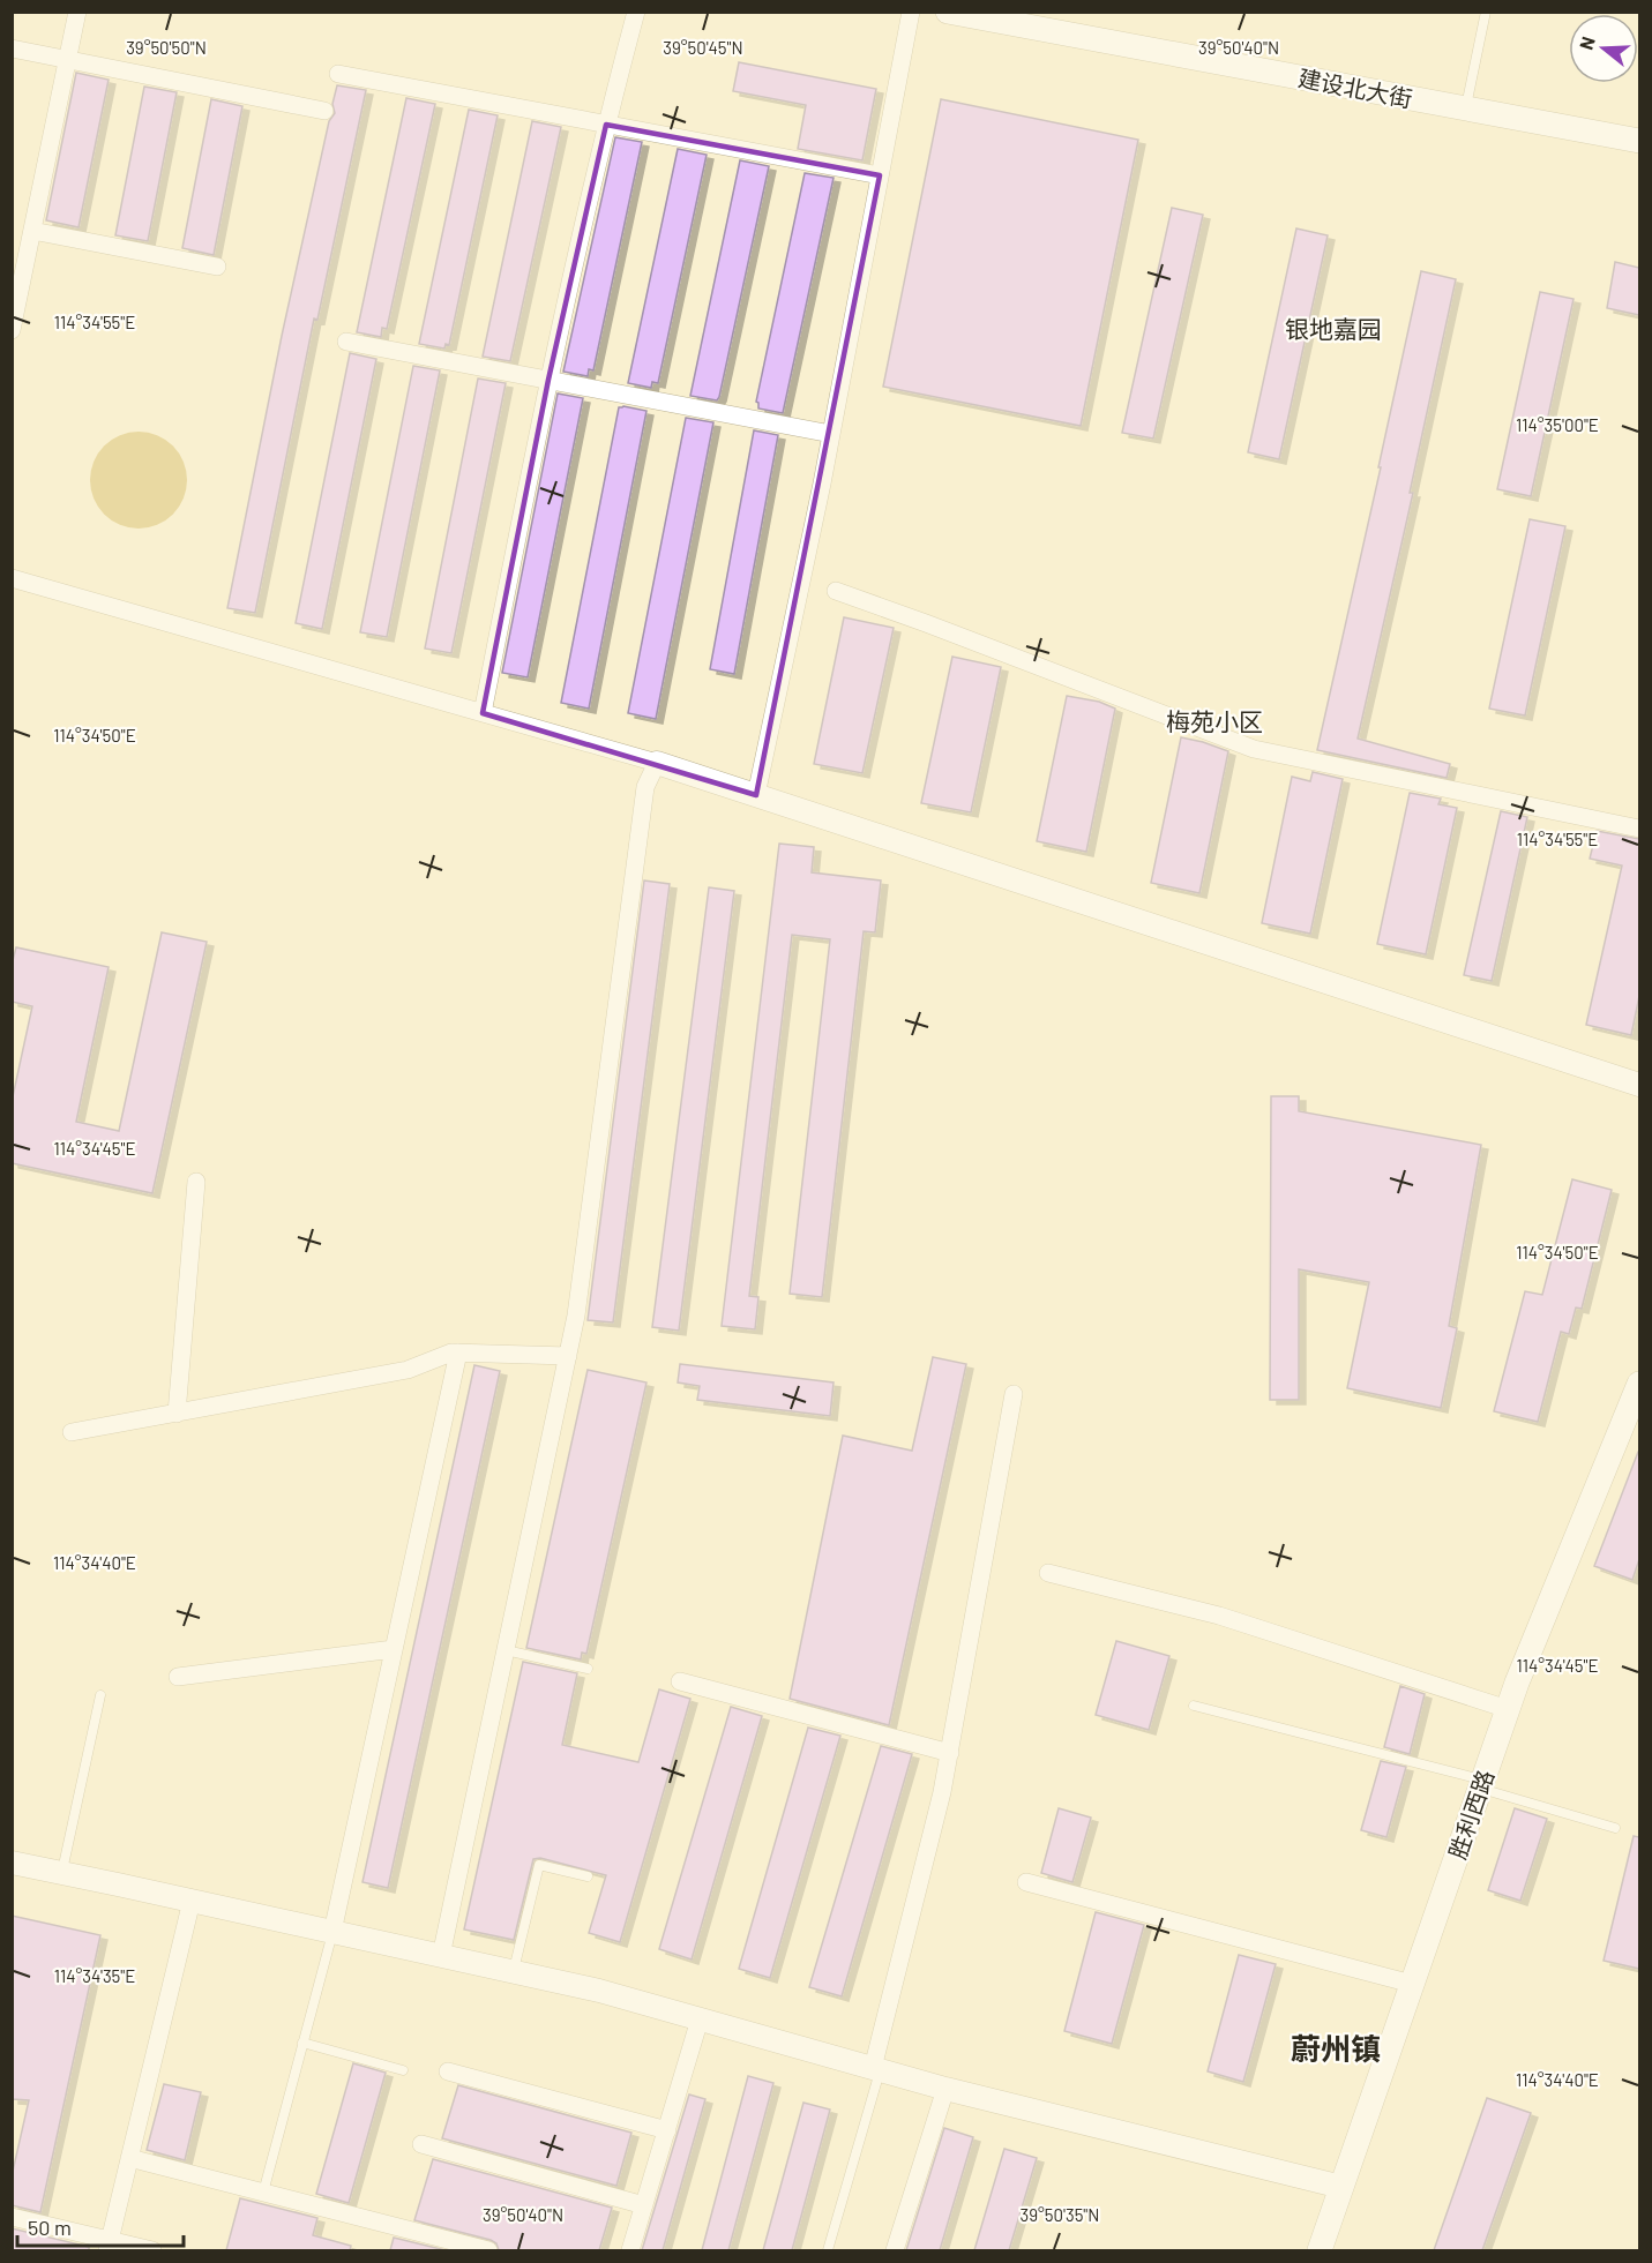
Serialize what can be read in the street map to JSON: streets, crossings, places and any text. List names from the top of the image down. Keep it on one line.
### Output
{"streets":{"main road":["建设北大街","胜利西路"]},"districts":["银地嘉园","梅苑小区","蔚州镇"],"scale_bar":"50 m","north":"left","coordinates":["39°50'50\"N","39°50'45\"N","39°50'40\"N","114°34'55\"E","114°35'00\"E","114°34'50\"E","114°34'45\"E","114°34'40\"E","114°34'35\"E","39°50'35\"N"]}
